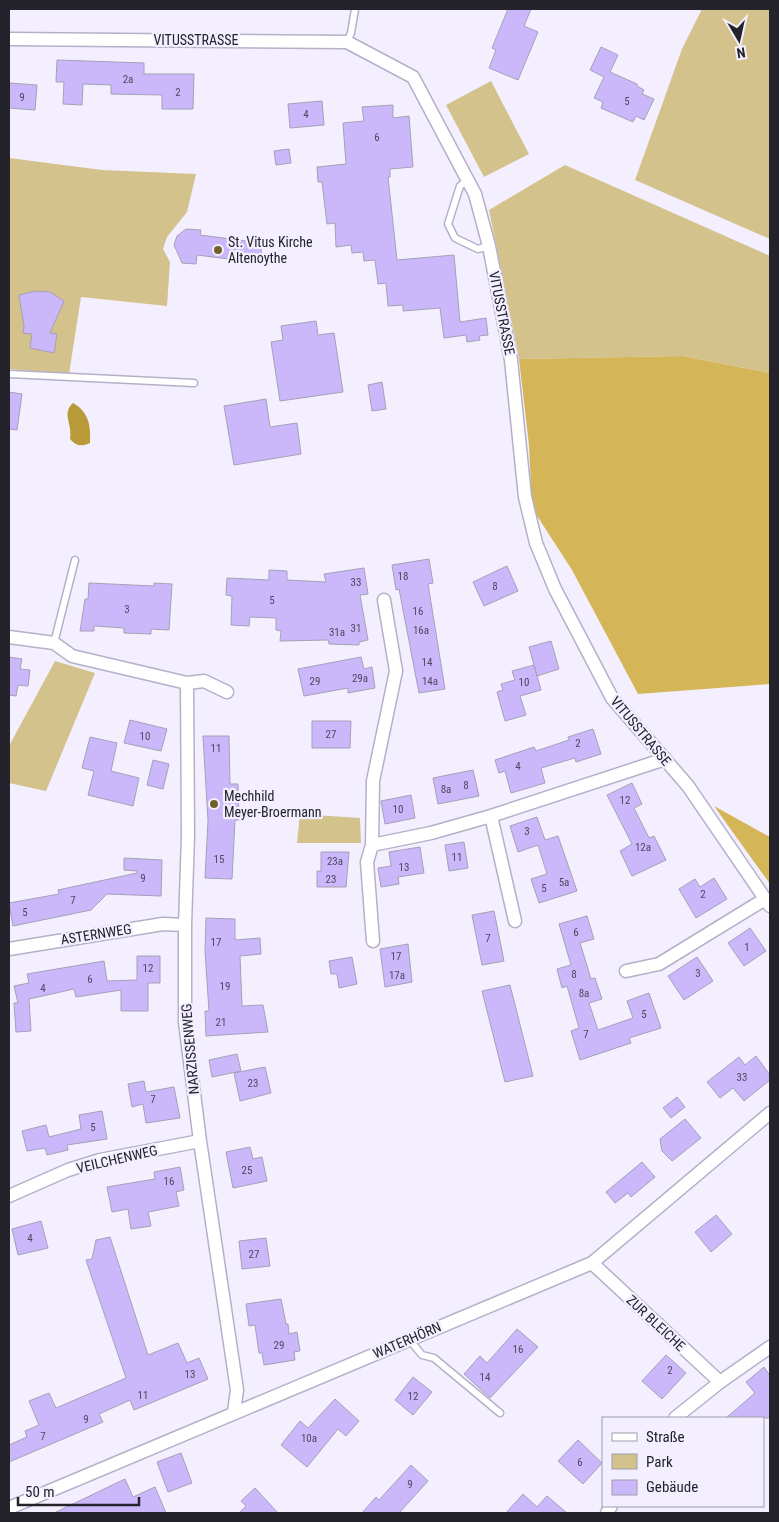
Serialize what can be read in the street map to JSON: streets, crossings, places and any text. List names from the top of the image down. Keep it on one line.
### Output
{"streets":{"street":["VITUSSTRASSE","ASTERNWEG","NARZISSENWEG","VEILCHENWEG","ZUR BLEICHE","WATERHÖRN"]},"crossings":[["ASTERNWEG","NARZISSENWEG"],["NARZISSENWEG","VEILCHENWEG"],["NARZISSENWEG","WATERHÖRN"],["ZUR BLEICHE","WATERHÖRN"]],"places":["St. Vitus Kirche Altenoythe","Mechhild Meyer-Broermann"],"house_numbers":["2a","2","9","5","4","6","18","33","8","5","3","16","31","16a","31a","14","29a","29","14a","10","27","10","2","11","4","8","8a","12","10","3","12a","11","15","23a","13","9","23","5a","5","2","7","5","6","7","17","1","17","12","3","8","17a","6","19","4","8a","5","21","7","33","23","7","5","25","16","4","27","29","16","2","13","14","11","12","9","7","10a","6","9"],"legend":["Straße","Park","Gebäude"],"scale_bar":"50 m","north":"bottom"}
